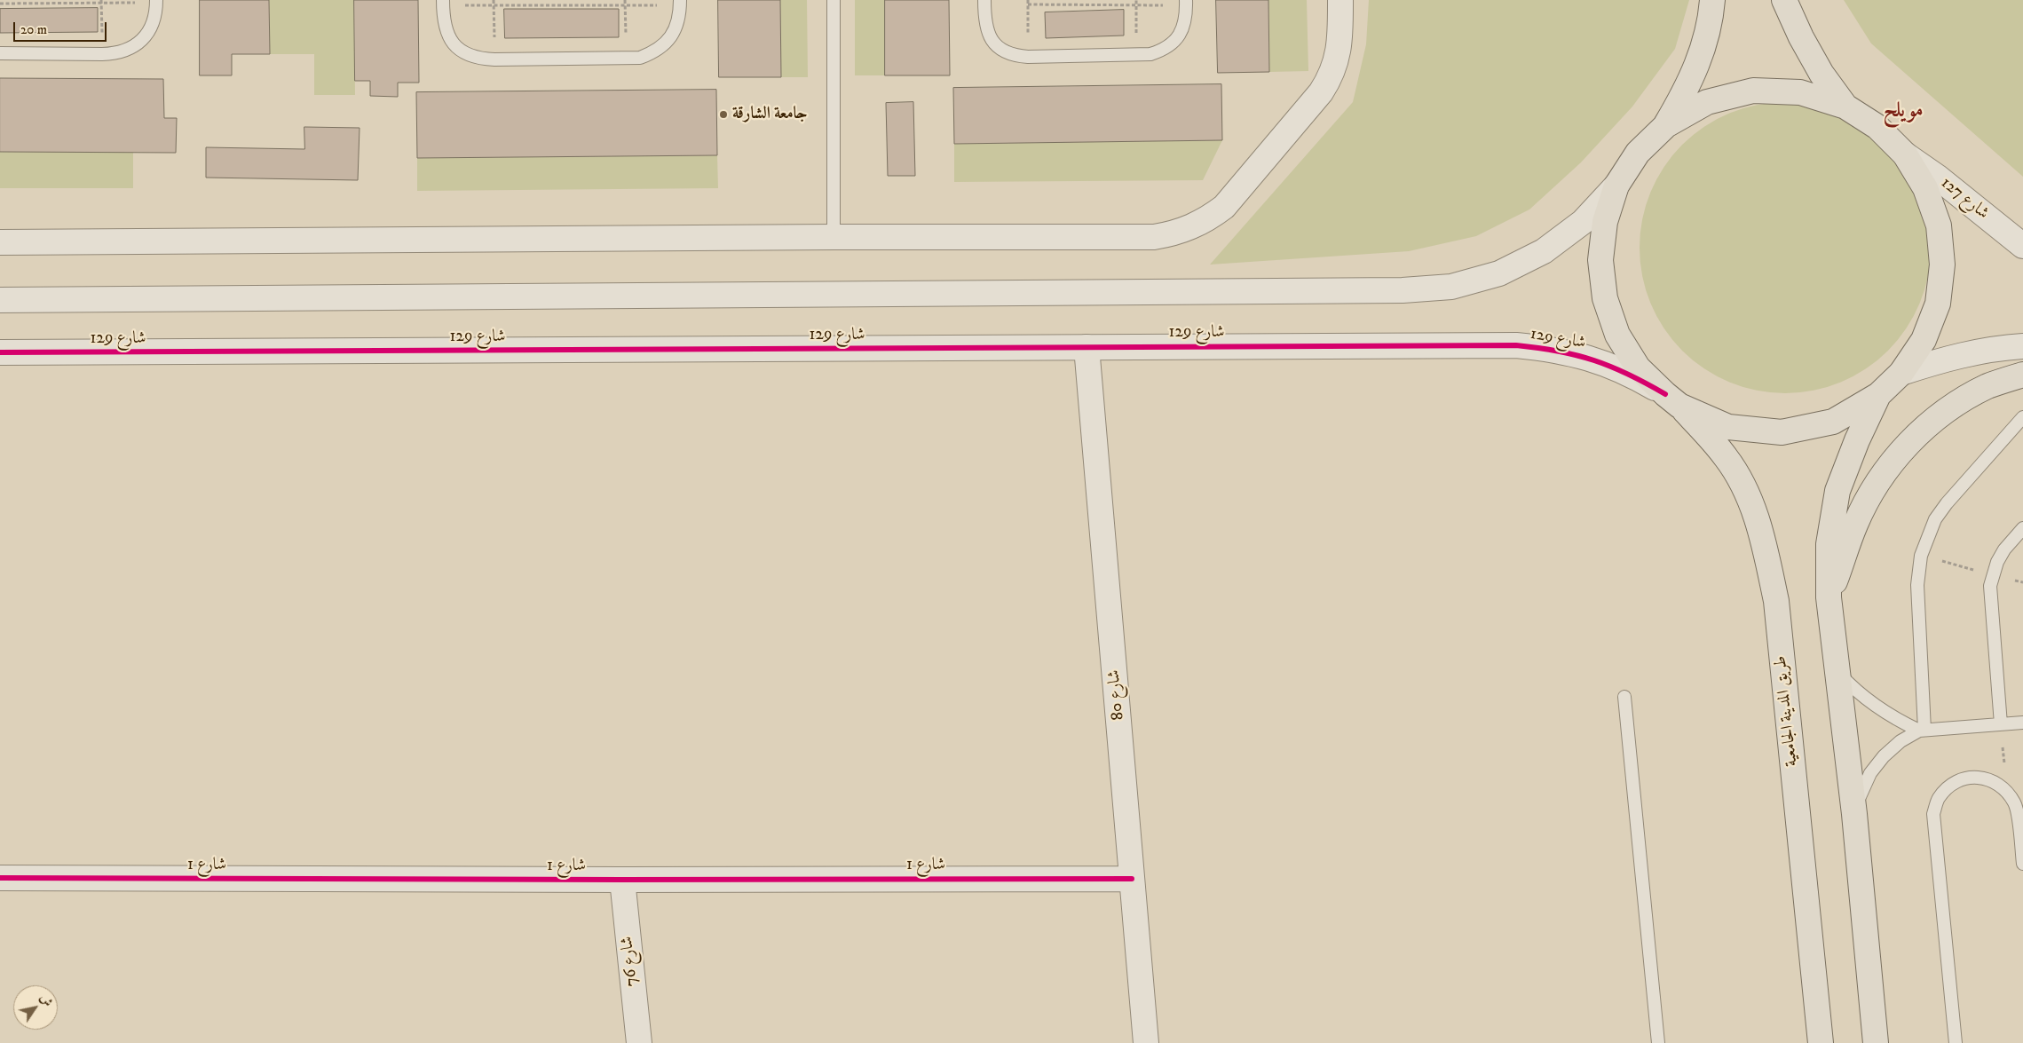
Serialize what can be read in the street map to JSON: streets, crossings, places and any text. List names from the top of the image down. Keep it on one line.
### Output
{"streets":{"main road":["طريق المدينة الجامعية"],"street":["شارع 127","شارع 129","شارع 80","شارع 1","شارع 76"]},"crossings":[["شارع 129","شارع 80"],["شارع 129","طريق المدينة الجامعية"],["شارع 80","شارع 1"],["شارع 1","شارع 76"]],"districts":["مويلح"],"places":["جامعة الشارقة"],"scale_bar":"20 m","north":"top right"}
